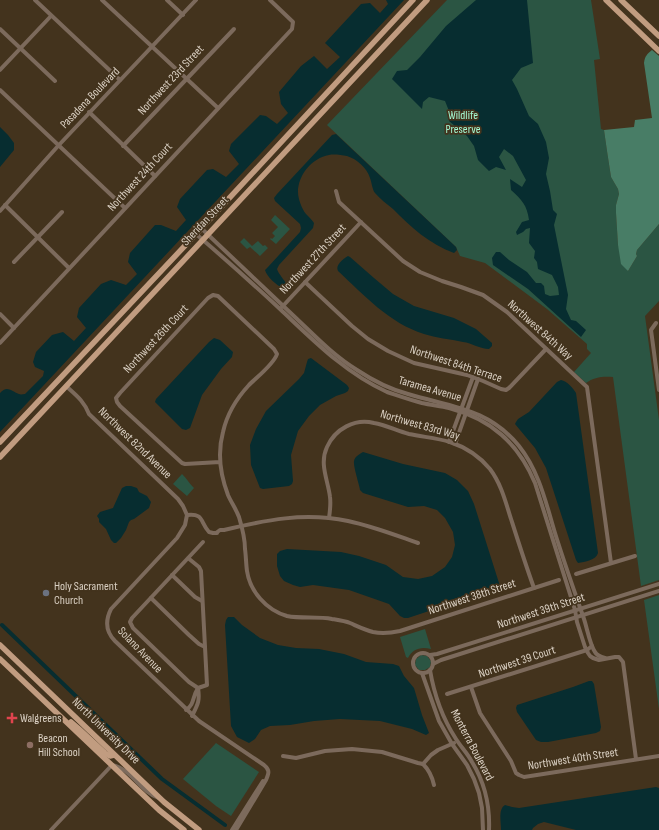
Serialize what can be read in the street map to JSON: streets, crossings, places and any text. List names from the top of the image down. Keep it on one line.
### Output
{"streets":{"main road":["Sheridan Street","North University Drive"],"street":["Northwest 23rd Street","Pasadena Boulevard","Northwest 24th Court","Northwest 27th Street","Northwest 84th Way","Northwest 26th Court","Northwest 84th Terrace","Taramea Avenue","Northwest 83rd Way","Northwest 82nd Avenue","Northwest 38th Street","Northwest 39th Street","Solano Avenue","Northwest 39 Court","Monterra Boulevard","Northwest 40th Street"]},"crossings":[["Sheridan Street","Taramea Avenue"],["Sheridan Street","Northwest 82nd Avenue"],["Northwest 27th Street","Northwest 84th Way"],["Northwest 27th Street","Northwest 84th Terrace"],["Northwest 27th Street","Taramea Avenue"],["Northwest 84th Way","Northwest 84th Terrace"],["Taramea Avenue","Northwest 39th Street"],["Taramea Avenue","Northwest 39 Court"],["Northwest 83rd Way","Northwest 38th Street"],["Northwest 82nd Avenue","Solano Avenue"],["Northwest 39th Street","Monterra Boulevard"],["Northwest 39 Court","Northwest 40th Street"]],"parks":["Wildlife Preserve"],"places":{"other":["Holy Sacrament Church","Beacon Hill School"],"health":["Walgreens"]}}
